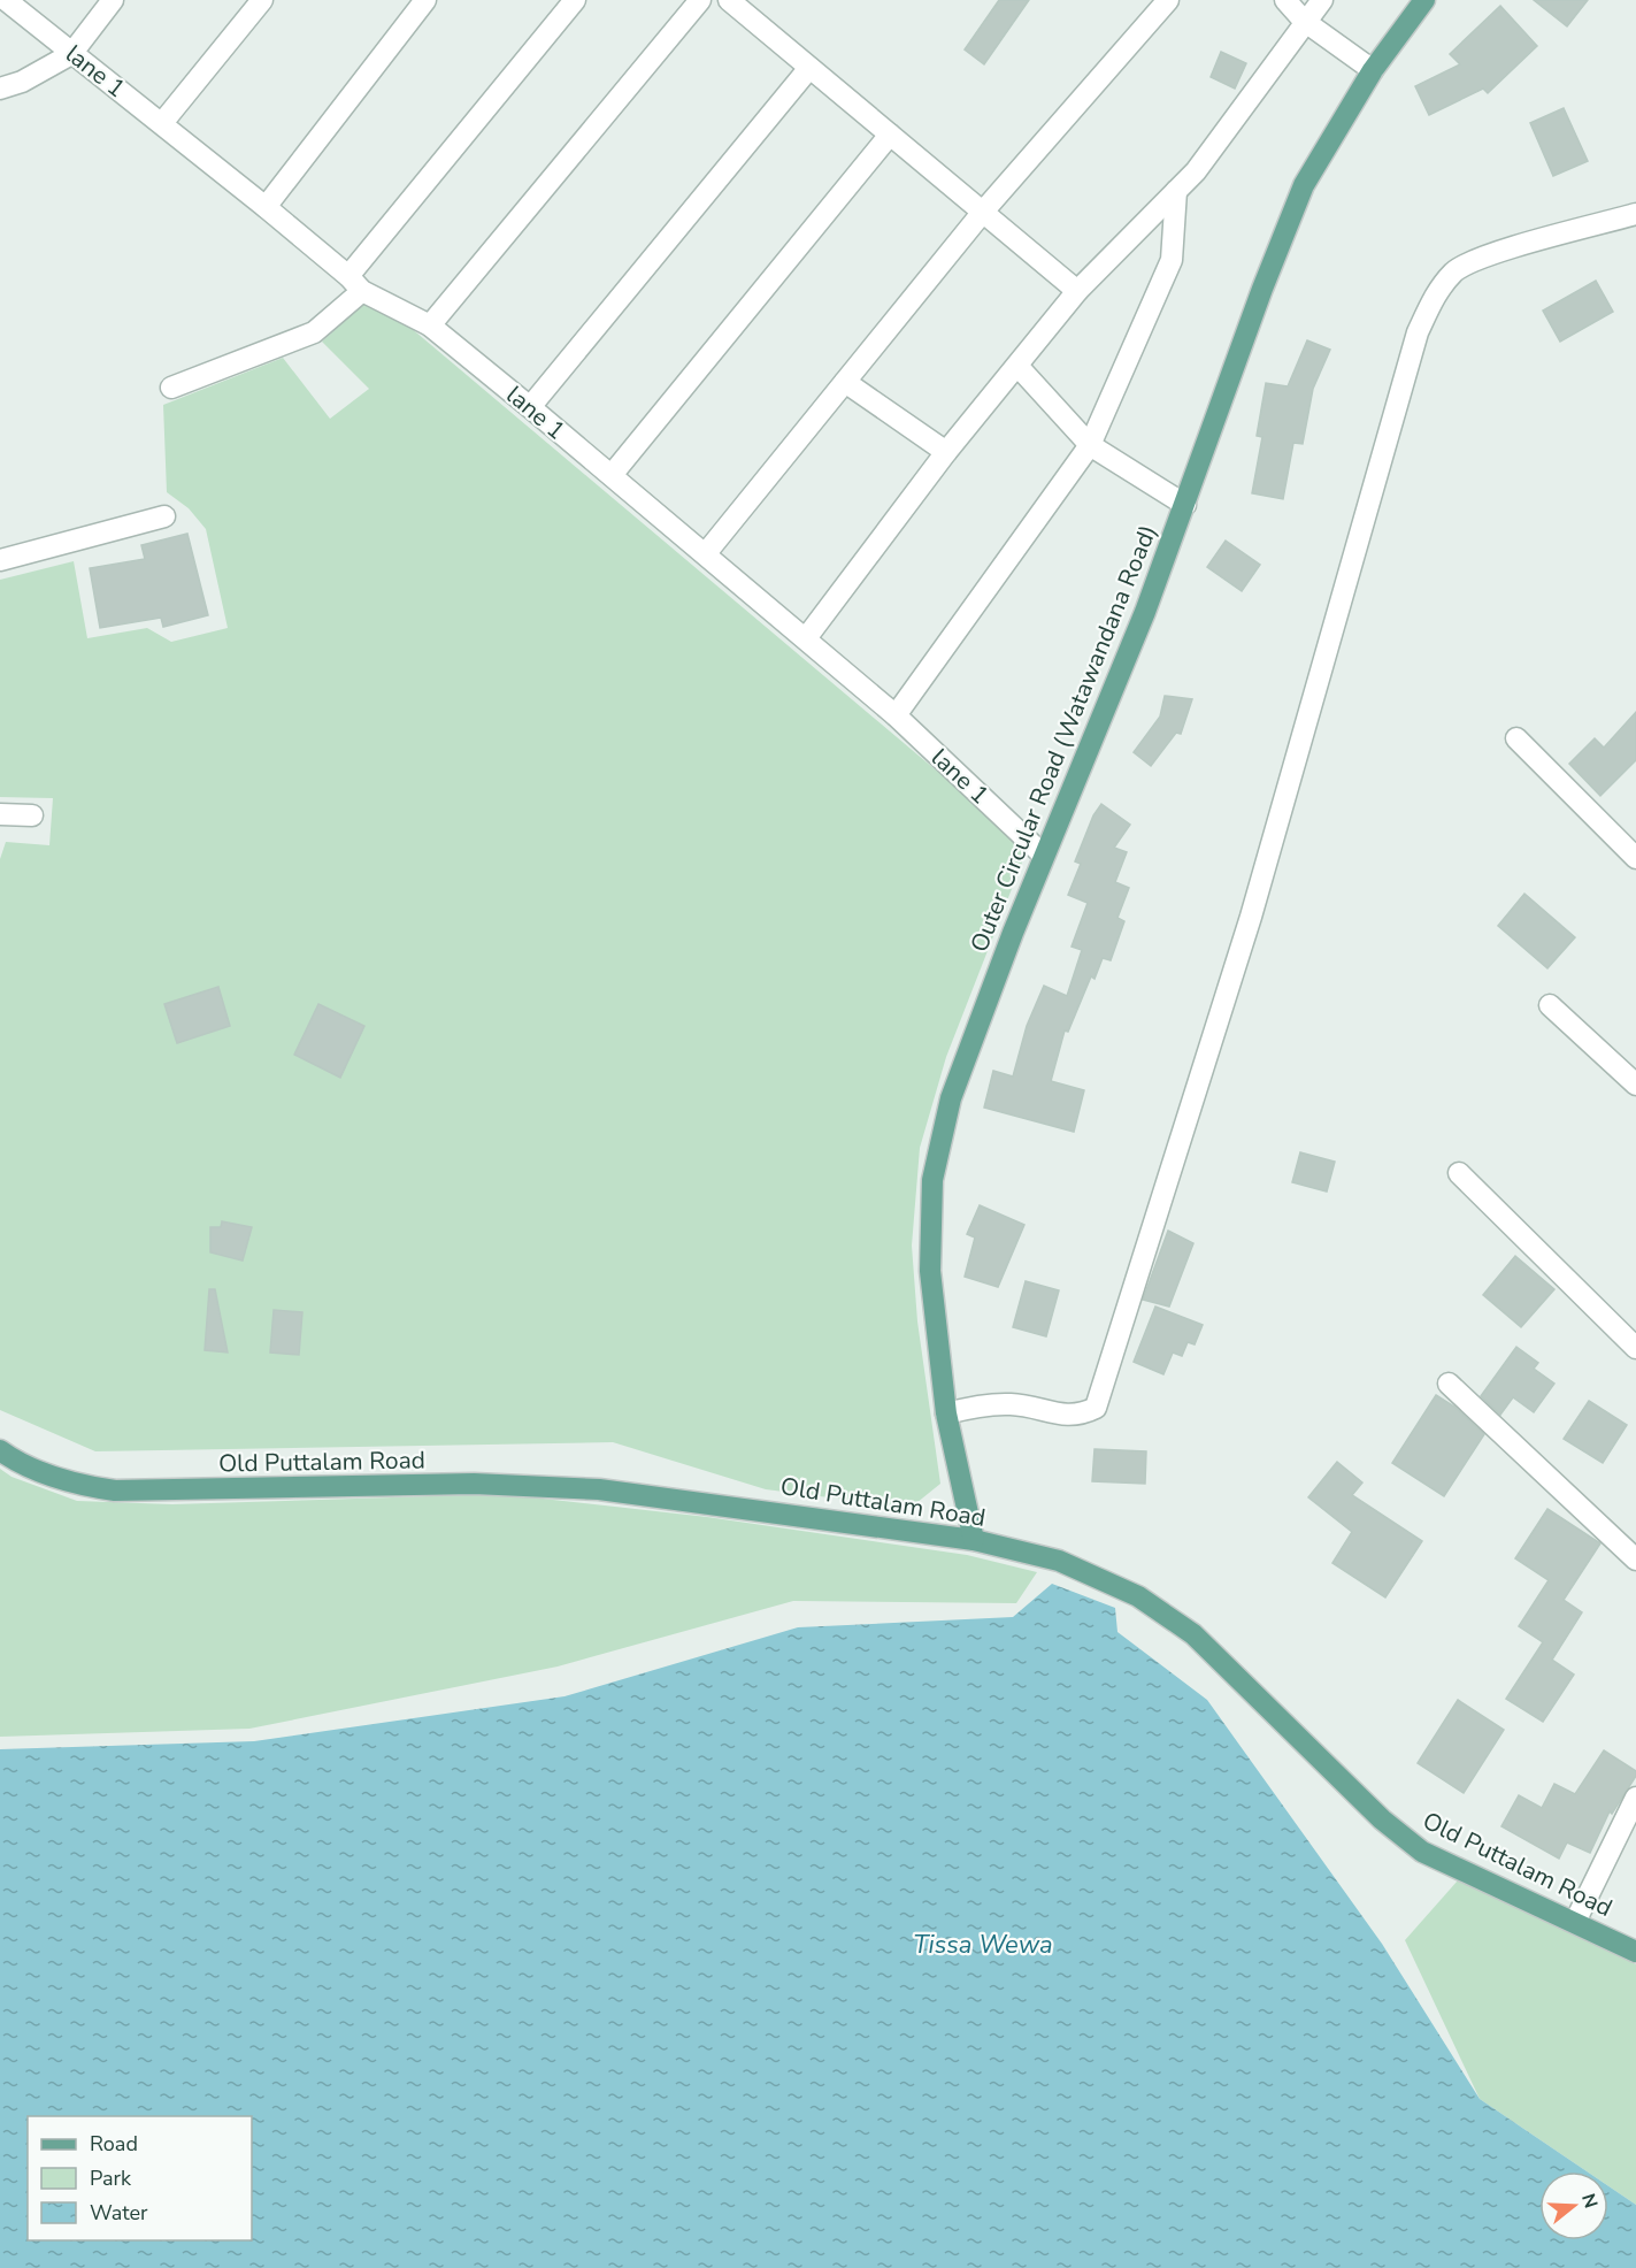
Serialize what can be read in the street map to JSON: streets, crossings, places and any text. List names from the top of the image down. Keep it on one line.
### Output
{"streets":{"main road":["Outer Circular Road (Watawandana Road)","Old Puttalam Road"],"street":["lane 1"]},"crossings":[["lane 1","Outer Circular Road (Watawandana Road)"],["Outer Circular Road (Watawandana Road)","Old Puttalam Road"]],"water":["Tissa Wewa"],"legend":["Road","Park","Water"],"north":"right"}
